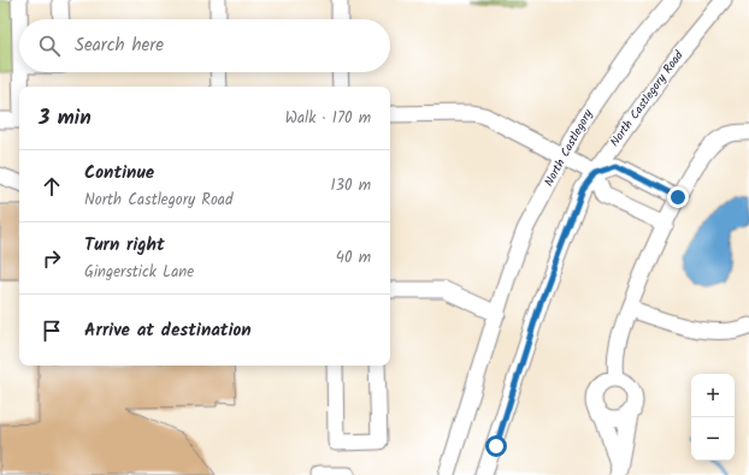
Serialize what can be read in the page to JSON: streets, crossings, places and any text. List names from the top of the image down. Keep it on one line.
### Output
{"streets":{"street":["North Castlegory Road","North Castlegory"]},"page":{"search":"Search here","heading":["3 min","Walk · 170 m"],"list":[["Continue","North Castlegory Road","130 m"],["Turn right","Gingerstick Lane","40 m"],"Arrive at destination"],"map_buttons":["+","−"]}}
